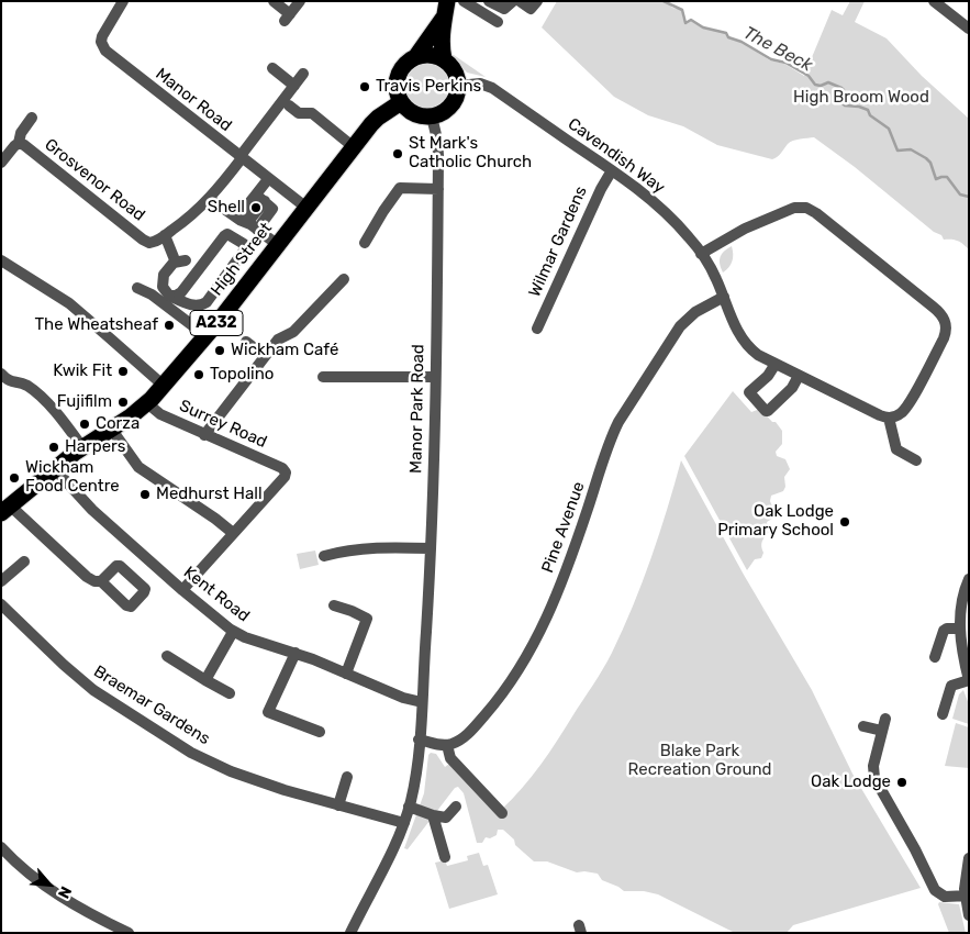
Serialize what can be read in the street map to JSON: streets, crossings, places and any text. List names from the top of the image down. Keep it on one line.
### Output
{"streets":{"highway":["High Street","A232"],"street":["Manor Road","Cavendish Way","Grosvenor Road","Wilmar Gardens","Manor Park Road","Surrey Road","Pine Avenue","Kent Road","Braemar Gardens"]},"crossings":[["Manor Road","High Street"],["Cavendish Way","Wilmar Gardens"],["Cavendish Way","High Street"],["Cavendish Way","Manor Park Road"],["Cavendish Way","Pine Avenue"],["High Street","Manor Park Road"],["High Street","Surrey Road"],["High Street","Kent Road"],["Manor Park Road","Kent Road"],["Manor Park Road","Braemar Gardens"]],"water":["The Beck"],"parks":["High Broom Wood","Blake Park Recreation Ground"],"places":["Travis Perkins","St Mark's Catholic Church","Shell","The Wheatsheaf","Wickham Café","Kwik Fit","Topolino","Fujifilm","Corza","Harpers","Wickham Food Centre","Medhurst Hall","Oak Lodge Primary School","Oak Lodge"],"north":"bottom right"}
